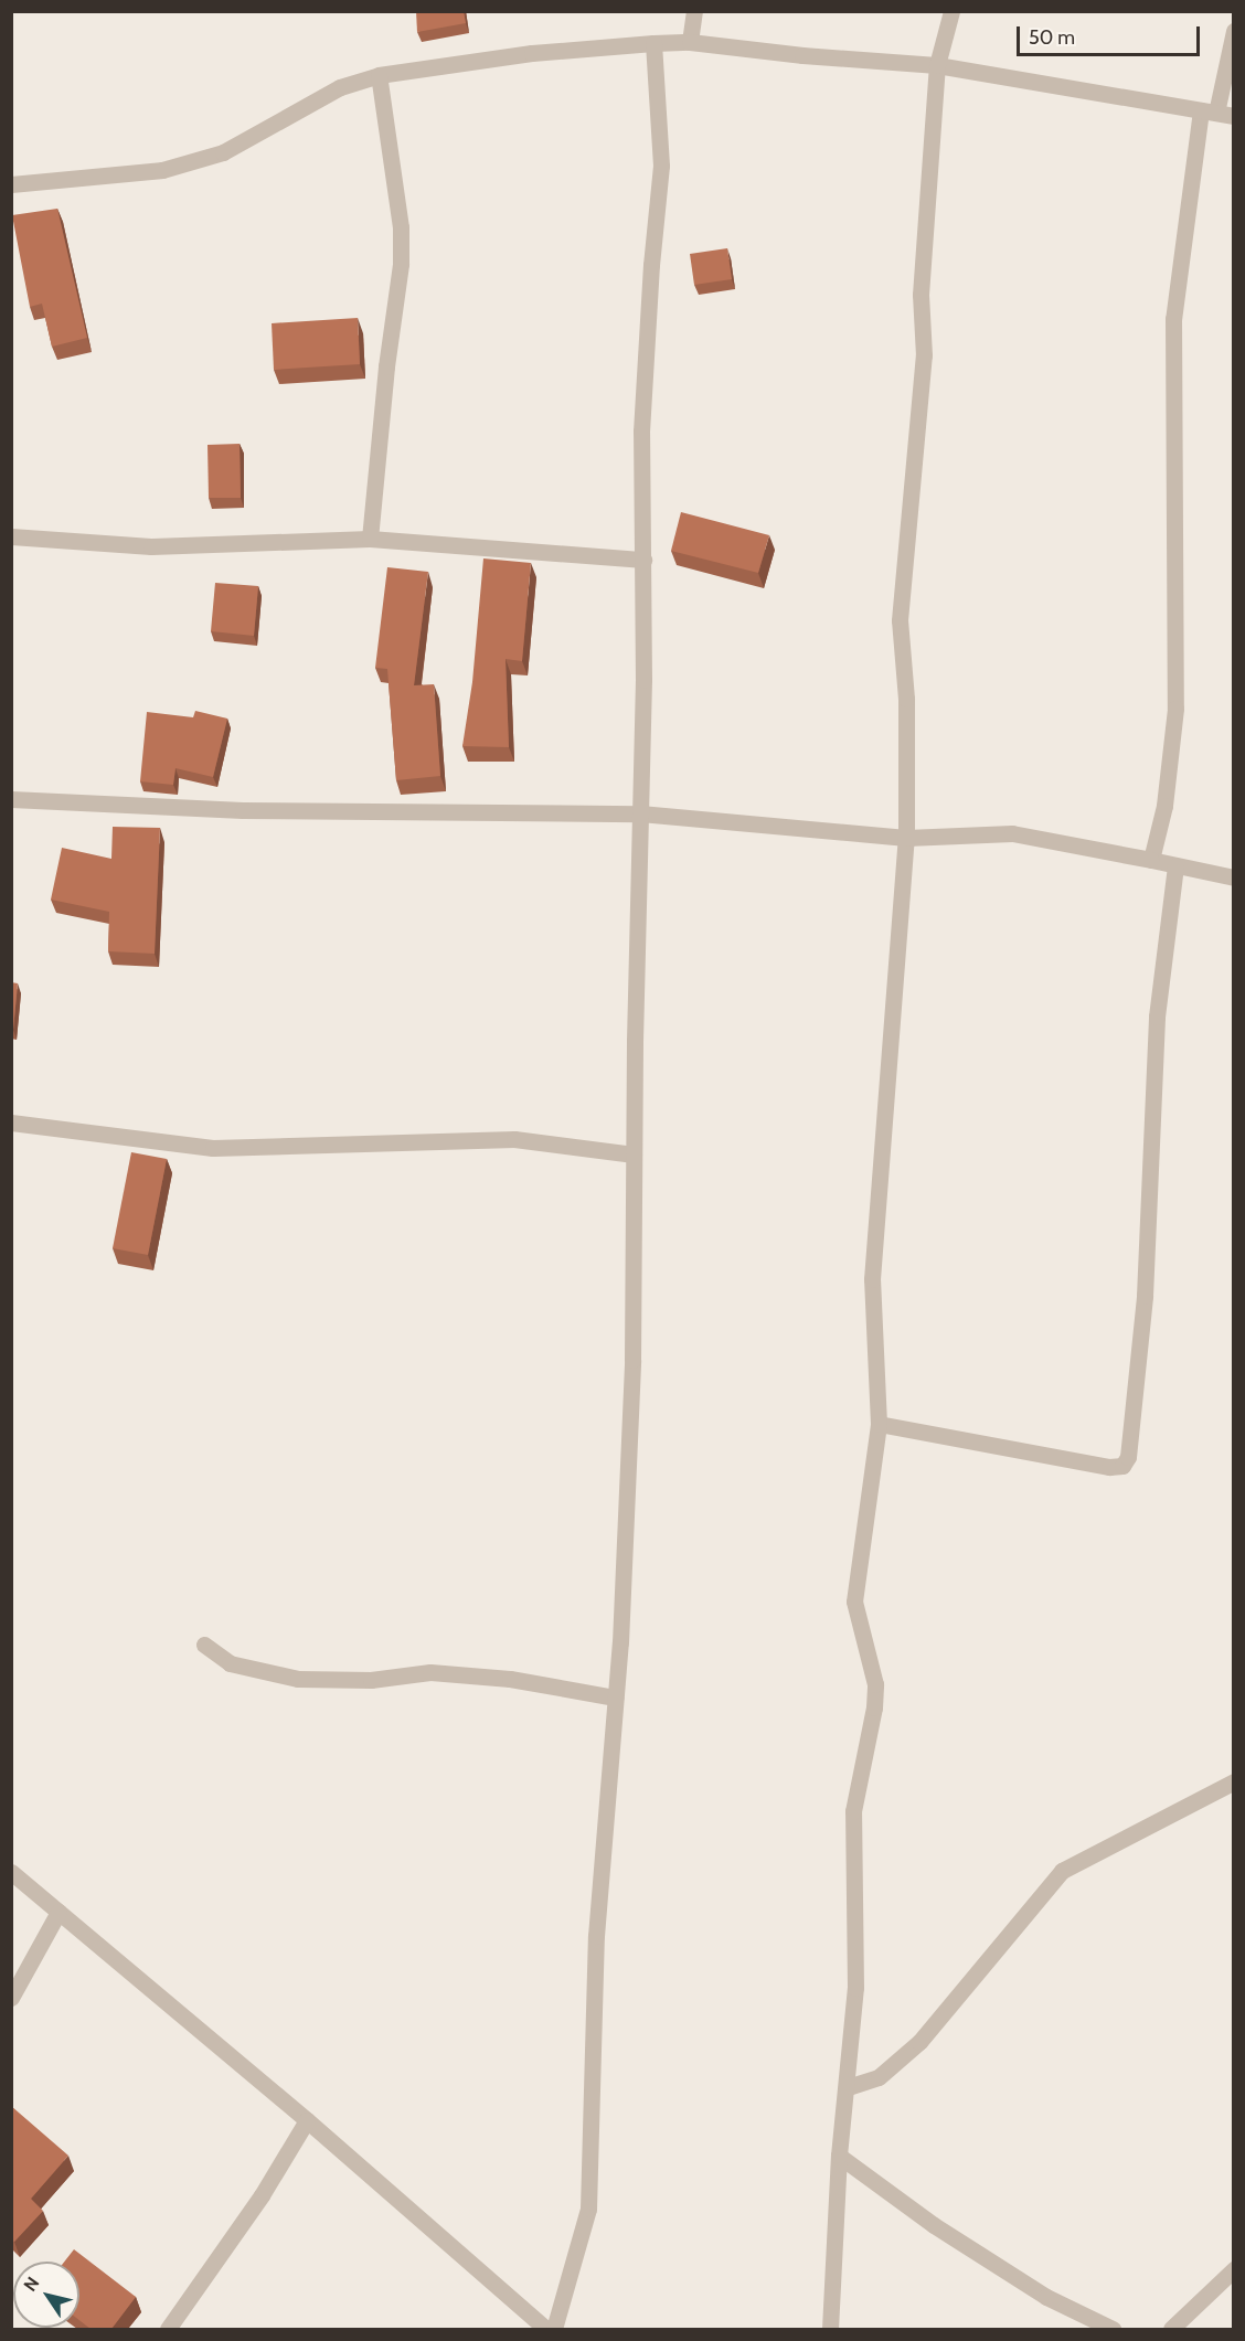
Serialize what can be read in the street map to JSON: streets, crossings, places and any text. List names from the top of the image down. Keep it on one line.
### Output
{"scale_bar":"50 m","north":"top left"}
